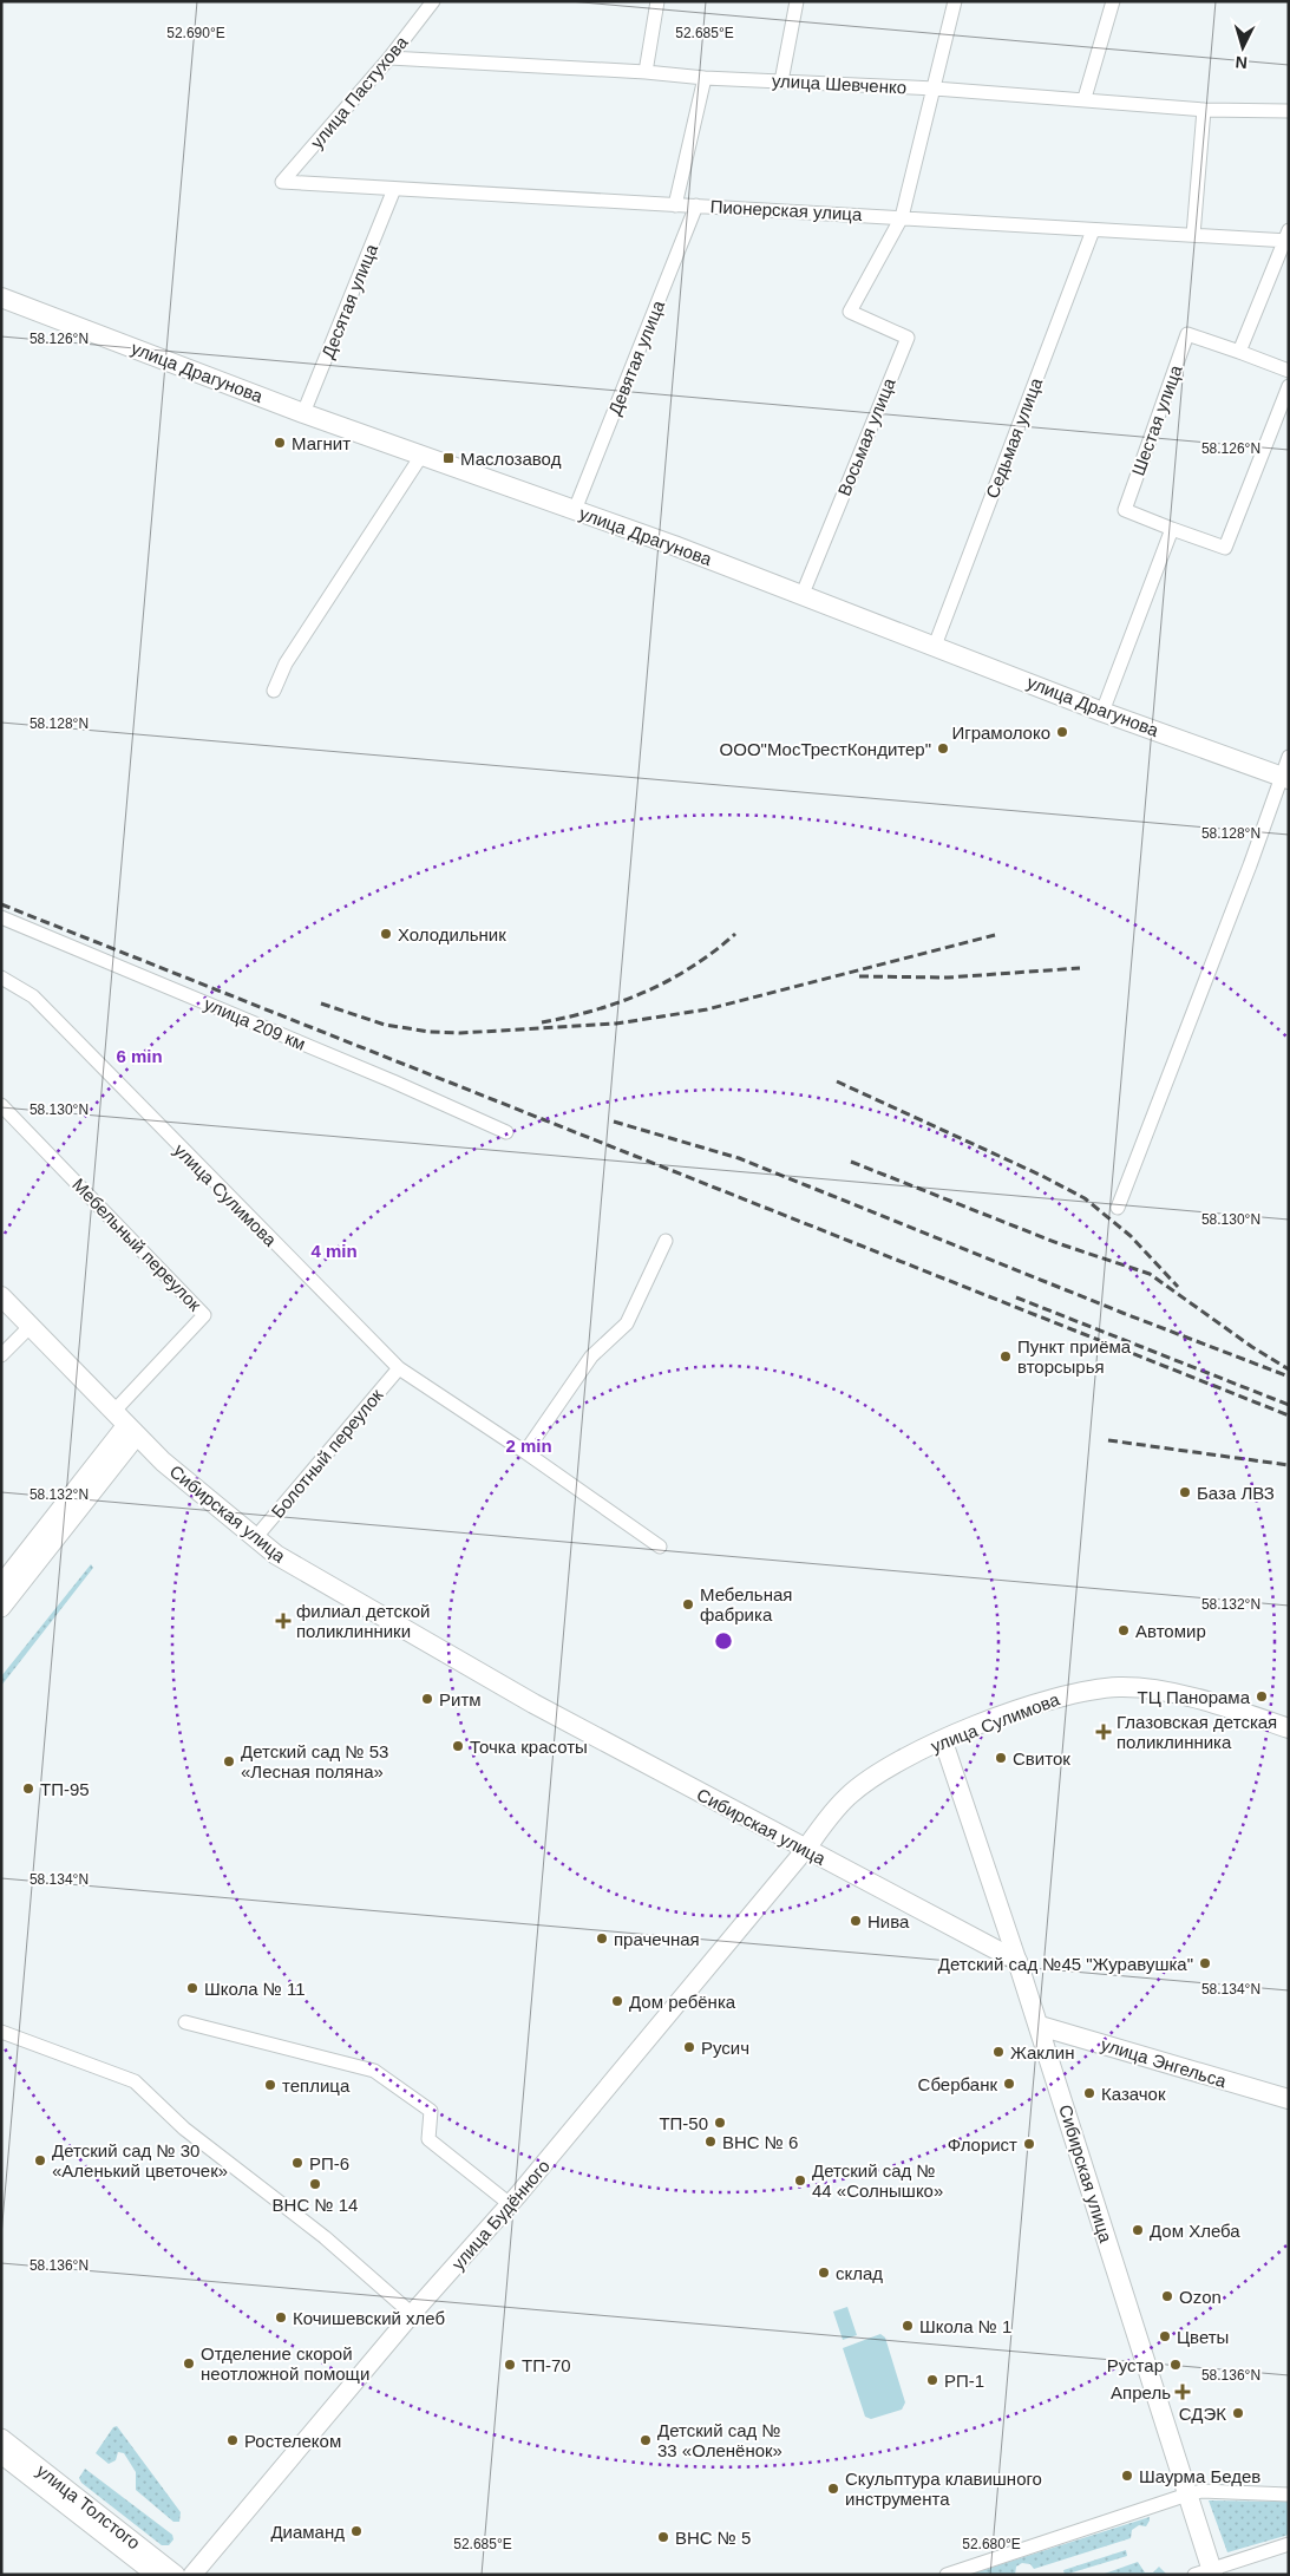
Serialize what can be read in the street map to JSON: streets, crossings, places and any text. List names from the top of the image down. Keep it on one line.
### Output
{"streets":{"main road":["улица Драгунова","улица Сулимова","Сибирская улица","улица Энгельса"],"street":["улица Шевченко","улица Пастухова","Пионерская улица","Десятая улица","Девятая улица","Шестая улица","Восьмая улица","Седьмая улица","улица 209 км","Мебельный переулок","Болотный переулок","улица Будённого","улица Толстого"]},"crossings":[["улица Шевченко","улица Пастухова"],["улица Пастухова","Пионерская улица"],["Пионерская улица","Десятая улица"],["Пионерская улица","Девятая улица"],["Пионерская улица","Восьмая улица"],["Пионерская улица","Седьмая улица"],["Десятая улица","улица Драгунова"],["Девятая улица","улица Драгунова"],["улица Драгунова","Восьмая улица"],["улица Драгунова","Седьмая улица"],["улица Сулимова","Болотный переулок"],["улица Сулимова","Сибирская улица"],["улица Сулимова","улица Будённого"],["Мебельный переулок","Сибирская улица"],["Болотный переулок","Сибирская улица"],["Сибирская улица","улица Энгельса"],["Сибирская улица","улица Будённого"]],"places":{"other":["Магнит","Играмолоко","ООО\"МосТрестКондитер\"","Холодильник","Пункт приёма вторсырья","База ЛВЗ","Мебельная фабрика","Автомир","ТЦ Панорама","Ритм","Точка красоты","Свиток","Детский сад № 53 «Лесная поляна»","ТП-95","Нива","прачечная","Детский сад №45 \"Журавушка\"","Школа № 11","Дом ребёнка","Русич","Жаклин","Сбербанк","теплица","Казачок","ТП-50","ВНС № 6","Флорист","Детский сад № 30 «Аленький цветочек»","РП-6","Детский сад № 44 «Солнышко»","ВНС № 14","Дом Хлеба","склад","Ozon","Кочишевский хлеб","Школа № 1","Цветы","Отделение скорой неотложной помощи","ТП-70","Рустар","РП-1","СДЭК","Ростелеком","Детский сад № 33 «Оленёнок»","Шаурма Бедев","Скульптура клавишного инструмента","Диаманд","ВНС № 5"],"transit":["Маслозавод"],"health":["филиал детской поликлинники","Глазовская детская поликлинника","Апрель"]},"north":"bottom","coordinates":["52.690°E","52.685°E","58.126°N","58.128°N","58.130°N","58.132°N","58.134°N","58.136°N","52.680°E"],"rings":["6 min","4 min","2 min"]}
